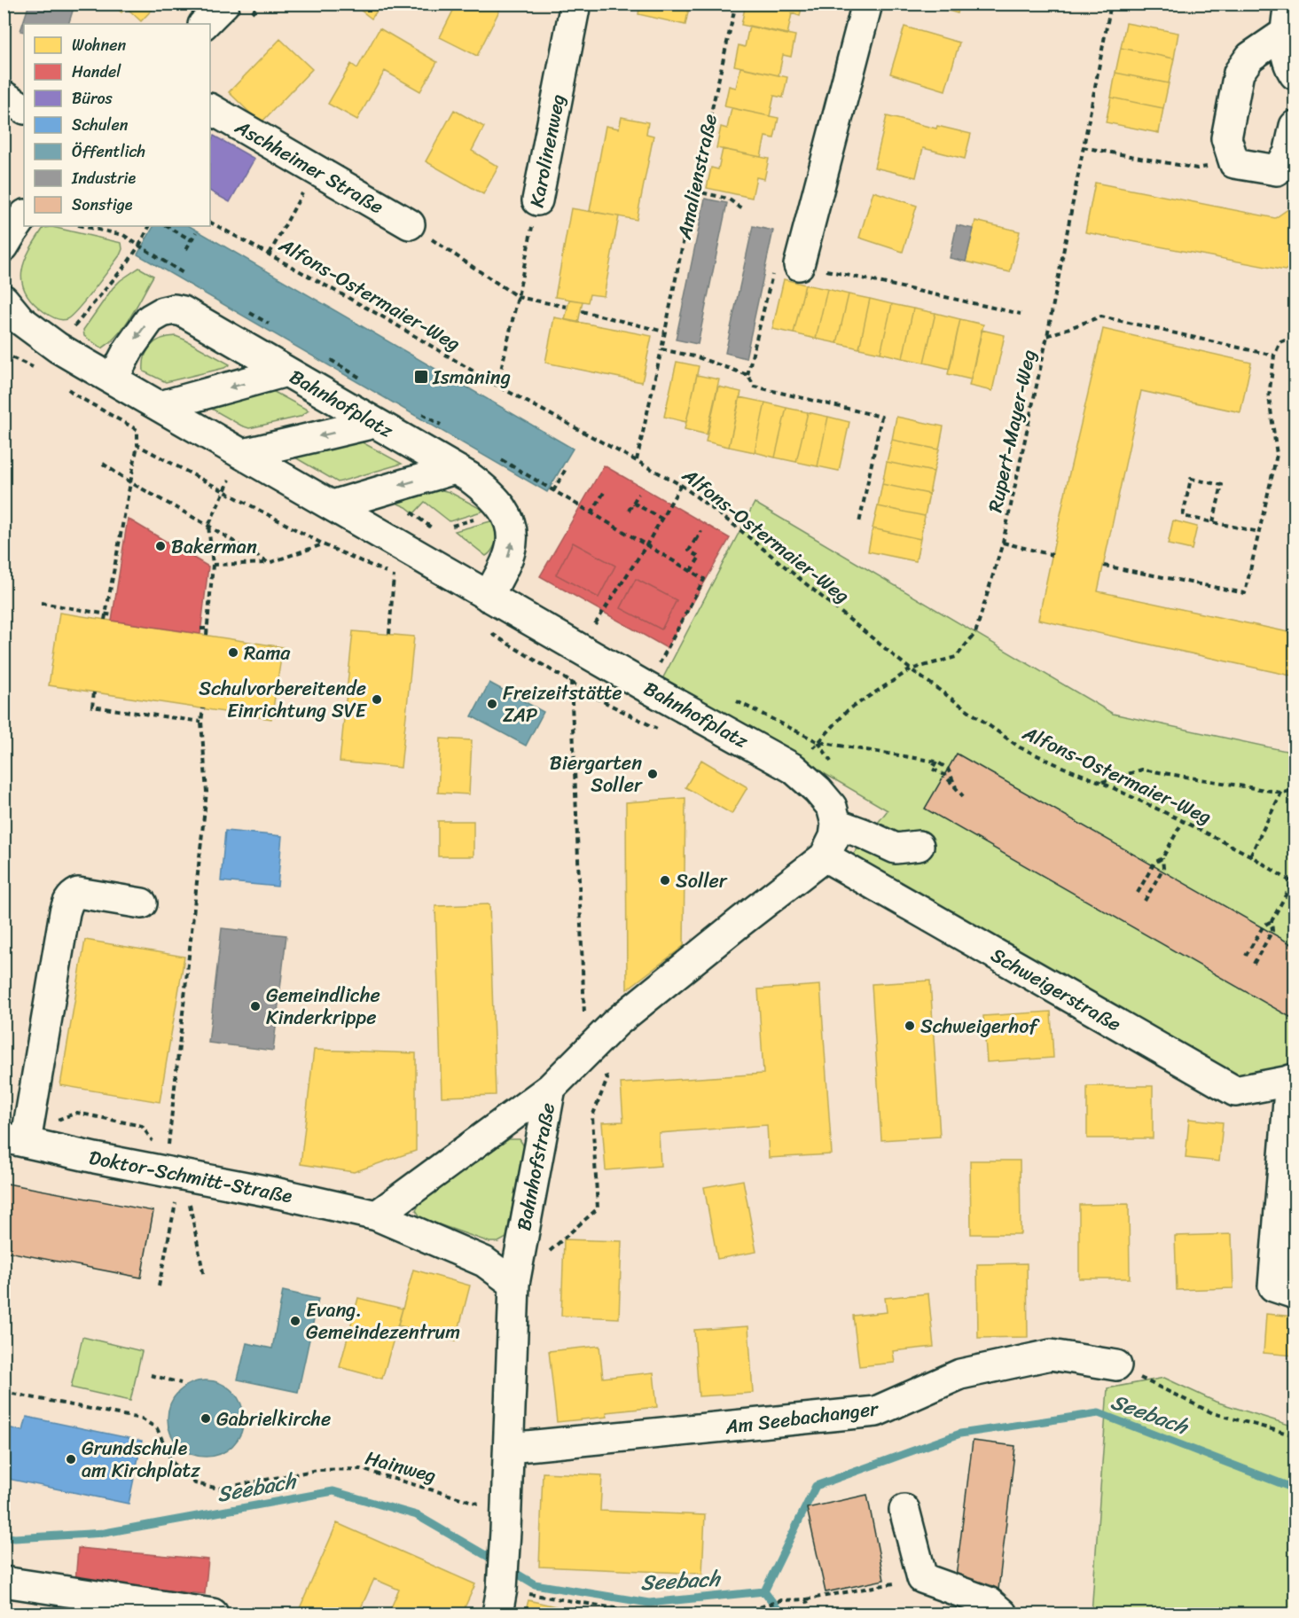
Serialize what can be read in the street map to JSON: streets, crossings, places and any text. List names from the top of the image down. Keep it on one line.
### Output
{"streets":{"street":["Karolinenweg","Aschheimer Straße","Bahnhofplatz","Schweigerstraße","Bahnhofstraße","Doktor-Schmitt-Straße","Am Seebachanger"],"path":["Amalienstraße","Alfons-Ostermaier-Weg","Rupert-Mayer-Weg","Hainweg"]},"crossings":[["Karolinenweg","Alfons-Ostermaier-Weg"],["Amalienstraße","Alfons-Ostermaier-Weg"],["Alfons-Ostermaier-Weg","Rupert-Mayer-Weg"],["Bahnhofplatz","Rupert-Mayer-Weg"],["Schweigerstraße","Bahnhofstraße"],["Bahnhofstraße","Doktor-Schmitt-Straße"],["Bahnhofstraße","Am Seebachanger"],["Bahnhofstraße","Hainweg"]],"water":["Seebach"],"places":{"transit":["Ismaning"],"other":["Bakerman","Rama","Schulvorbereitende Einrichtung SVE","Freizeitstätte ZAP","Biergarten Soller","Soller","Gemeindliche Kinderkrippe","Schweigerhof","Evang. Gemeindezentrum","Gabrielkirche","Grundschule am Kirchplatz"]},"legend":["Wohnen","Handel","Büros","Schulen","Öffentlich","Industrie","Sonstige"]}
